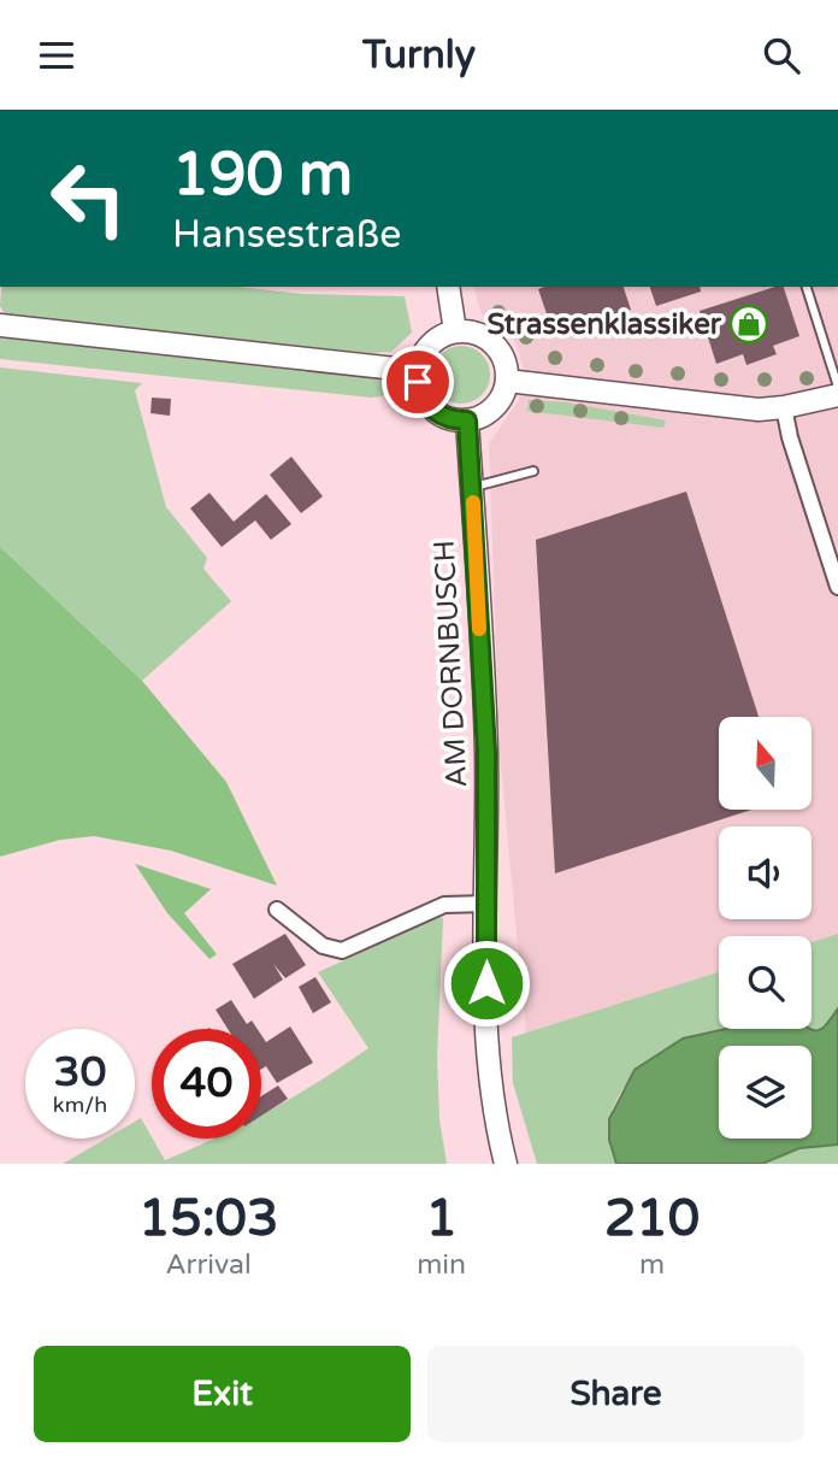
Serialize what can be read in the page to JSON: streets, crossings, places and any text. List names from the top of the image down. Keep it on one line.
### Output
{"streets":{"main road":["AM DORNBUSCH"]},"places":{"shop":["Strassenklassiker"]},"north":"top","page":{"header":"Turnly","turn":["190 m","Hansestraße"],"speed":"30 km/h","limit":"40","eta":["15:03","Arrival","1","min","210","m"],"buttons":["Exit","Share"]}}
